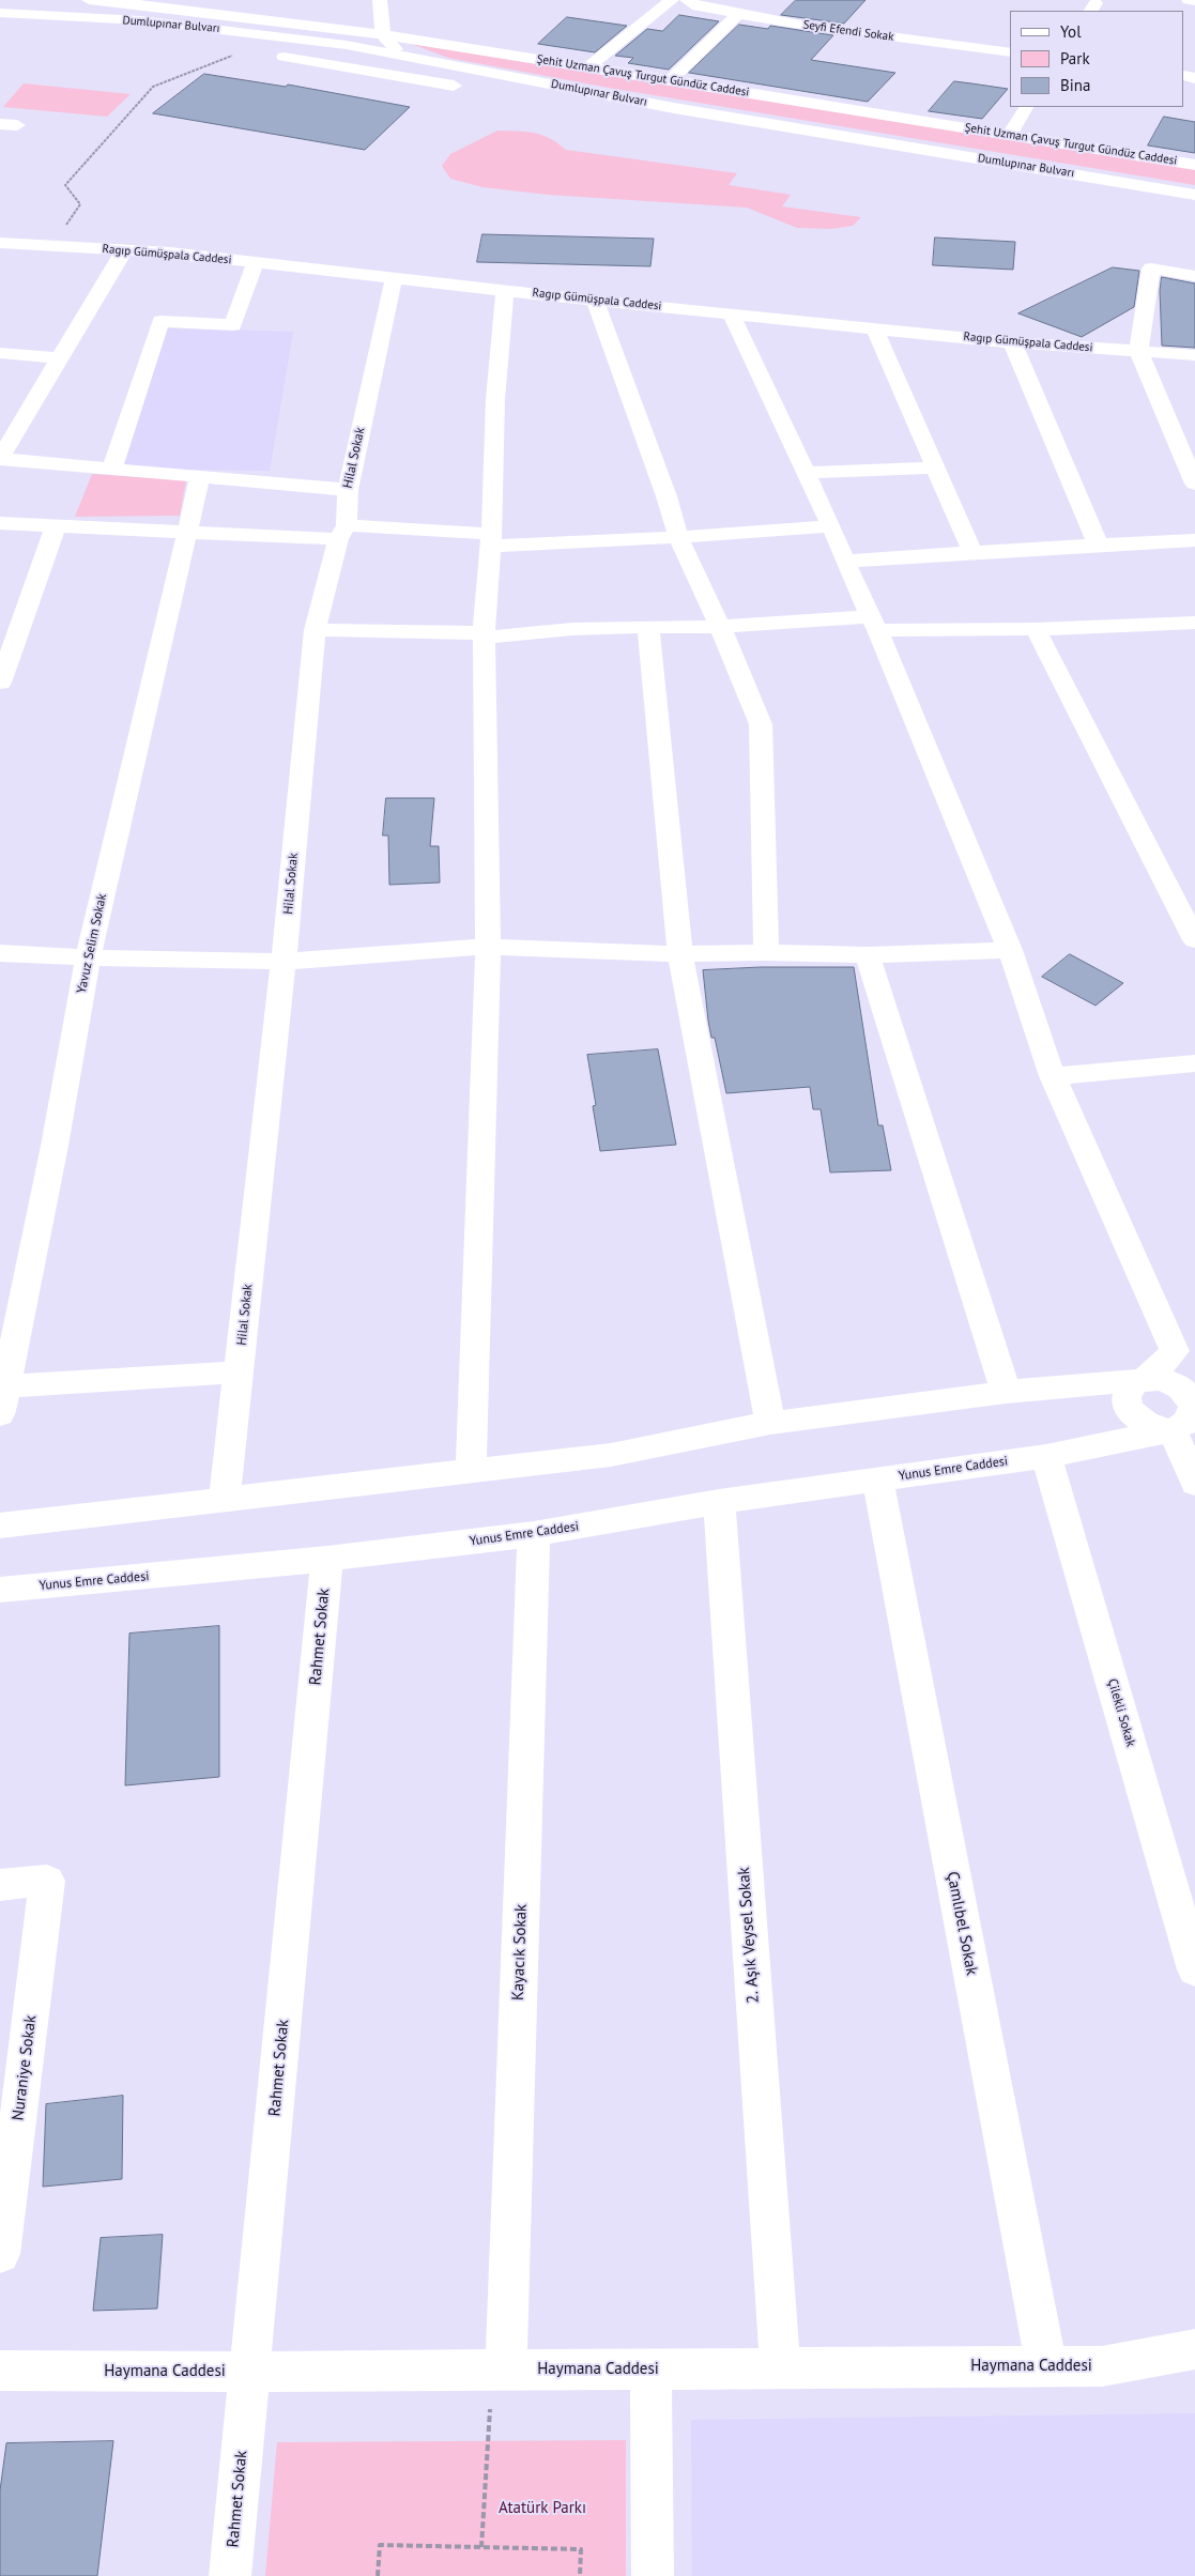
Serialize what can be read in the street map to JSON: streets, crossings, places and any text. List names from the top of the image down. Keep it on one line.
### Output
{"streets":{"street":["Dumlupınar Bulvarı","Seyfi Efendi Sokak","Şehit Uzman Çavuş Turgut Gündüz Caddesi","Ragıp Gümüşpala Caddesi","Hilal Sokak","Yavuz Selim Sokak","Yunus Emre Caddesi","Rahmet Sokak","Çilekli Sokak","Çamlıbel Sokak","2. Aşık Veysel Sokak","Kayacık Sokak","Nuraniye Sokak","Haymana Caddesi"]},"crossings":[["Ragıp Gümüşpala Caddesi","Hilal Sokak"],["Yunus Emre Caddesi","Rahmet Sokak"],["Yunus Emre Caddesi","Çilekli Sokak"],["Yunus Emre Caddesi","Çamlıbel Sokak"],["Yunus Emre Caddesi","2. Aşık Veysel Sokak"],["Yunus Emre Caddesi","Kayacık Sokak"],["Rahmet Sokak","Haymana Caddesi"],["Çamlıbel Sokak","Haymana Caddesi"],["2. Aşık Veysel Sokak","Haymana Caddesi"],["Kayacık Sokak","Haymana Caddesi"]],"parks":["Atatürk Parkı"],"legend":["Yol","Park","Bina"]}
